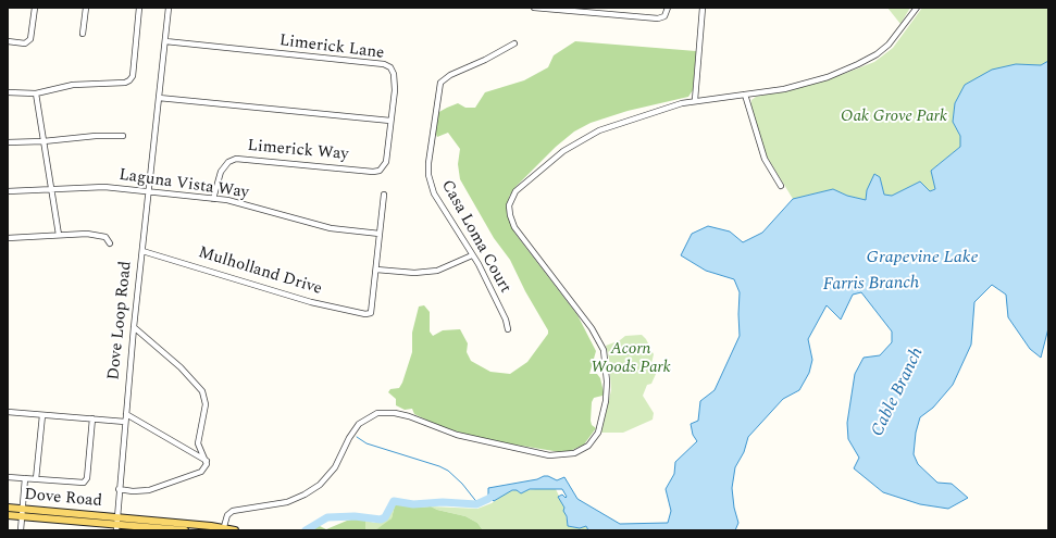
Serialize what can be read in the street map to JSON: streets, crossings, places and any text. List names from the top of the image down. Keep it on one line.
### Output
{"streets":{"main road":["Dove Road"],"street":["Limerick Lane","Limerick Way","Laguna Vista Way","Casa Loma Court","Mulholland Drive","Dove Loop Road"]},"crossings":[["Limerick Lane","Limerick Way"],["Limerick Lane","Dove Loop Road"],["Limerick Way","Laguna Vista Way"],["Laguna Vista Way","Dove Loop Road"],["Mulholland Drive","Dove Loop Road"],["Dove Loop Road","Dove Road"]],"water":["Grapevine Lake","Farris Branch","Cable Branch"],"parks":["Oak Grove Park","Acorn Woods Park"]}
